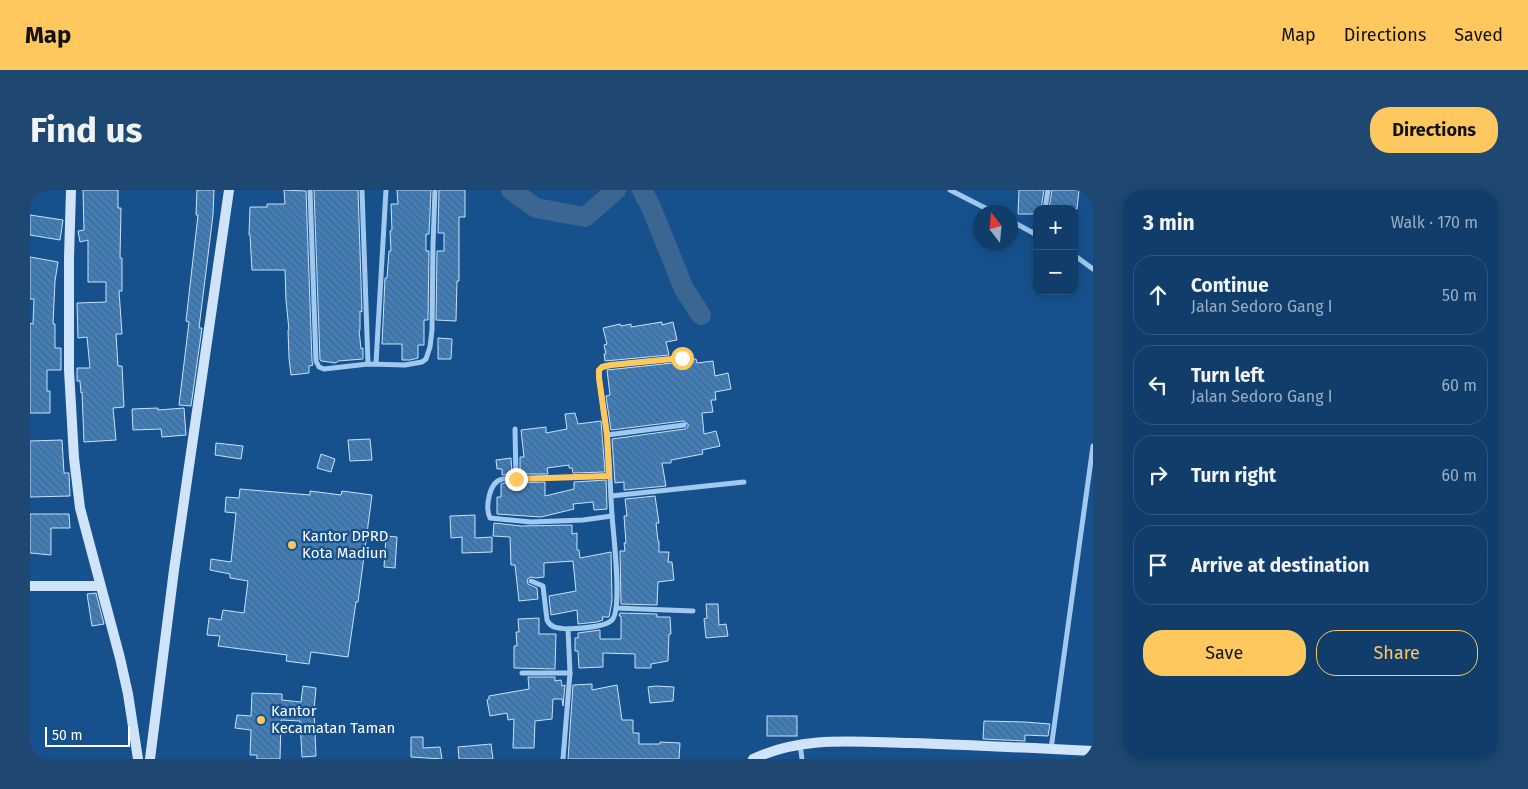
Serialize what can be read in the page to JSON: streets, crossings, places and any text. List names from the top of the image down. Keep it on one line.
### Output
{"places":["Kantor DPRD Kota Madiun","Kantor Kecamatan Taman"],"scale_bar":"50 m","north":"top","page":{"header":"Map","nav":["Map","Directions","Saved"],"buttons":["Directions",["Save","Share"]],"title":"Find us","heading":["3 min","Walk · 170 m"],"map_buttons":["+","−"],"list":[["Continue","Jalan Sedoro Gang I","50 m"],["Turn left","Jalan Sedoro Gang I","60 m"],["Turn right","60 m"],"Arrive at destination"],"scale":"50 m"}}
